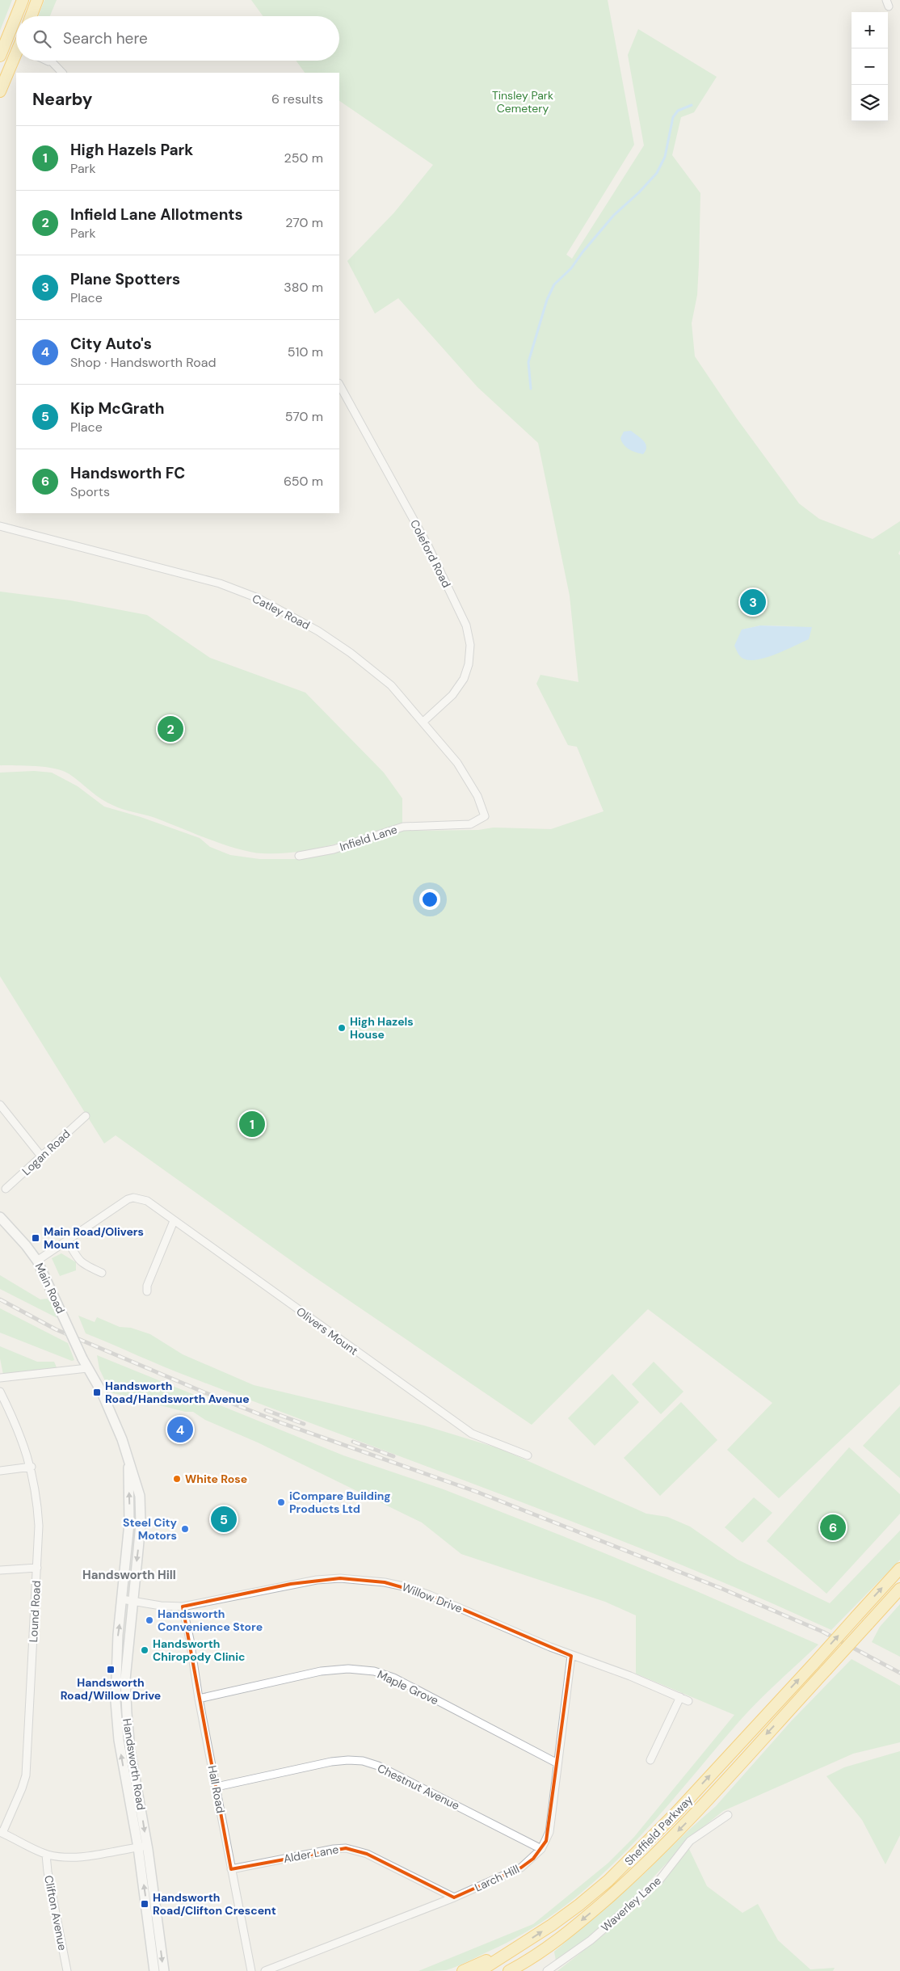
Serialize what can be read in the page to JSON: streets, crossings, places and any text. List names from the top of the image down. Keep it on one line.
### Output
{"streets":{"highway":["Sheffield Parkway"],"main road":["Main Road","Handsworth Road"],"street":["Coleford Road","Catley Road","Infield Lane","Logan Road","Olivers Mount","Willow Drive","Lound Road","Maple Grove","Chestnut Avenue","Hall Road","Alder Lane","Larch Hill","Waverley Lane","Clifton Avenue"]},"crossings":[["Coleford Road","Catley Road"],["Catley Road","Infield Lane"],["Main Road","Handsworth Road"],["Willow Drive","Handsworth Road"],["Willow Drive","Hall Road"],["Willow Drive","Larch Hill"],["Maple Grove","Hall Road"],["Maple Grove","Larch Hill"],["Chestnut Avenue","Hall Road"],["Chestnut Avenue","Larch Hill"],["Hall Road","Alder Lane"],["Alder Lane","Larch Hill"]],"districts":["Handsworth Hill"],"parks":["Tinsley Park Cemetery"],"places":{"other":["High Hazels House","White Rose","iCompare Building Products Ltd","Steel City Motors","Handsworth Convenience Store","Handsworth Chiropody Clinic"],"transit":["Main Road/Olivers Mount","Handsworth Road/Handsworth Avenue","Handsworth Road/Willow Drive","Handsworth Road/Clifton Crescent"]},"page":{"map_buttons":["+","−"],"search":"Search here","heading":["Nearby","6 results"],"list":[{"mark":"1","name":"High Hazels Park","note":"Park","value":"250 m"},{"mark":"2","name":"Infield Lane Allotments","note":"Park","value":"270 m"},{"mark":"3","name":"Plane Spotters","note":"Place","value":"380 m"},{"mark":"4","name":"City Auto's","note":"Shop · Handsworth Road","value":"510 m"},{"mark":"5","name":"Kip McGrath","note":"Place","value":"570 m"},{"mark":"6","name":"Handsworth FC","note":"Sports","value":"650 m"}],"pins":["3","2","1","4","5","6"]}}
